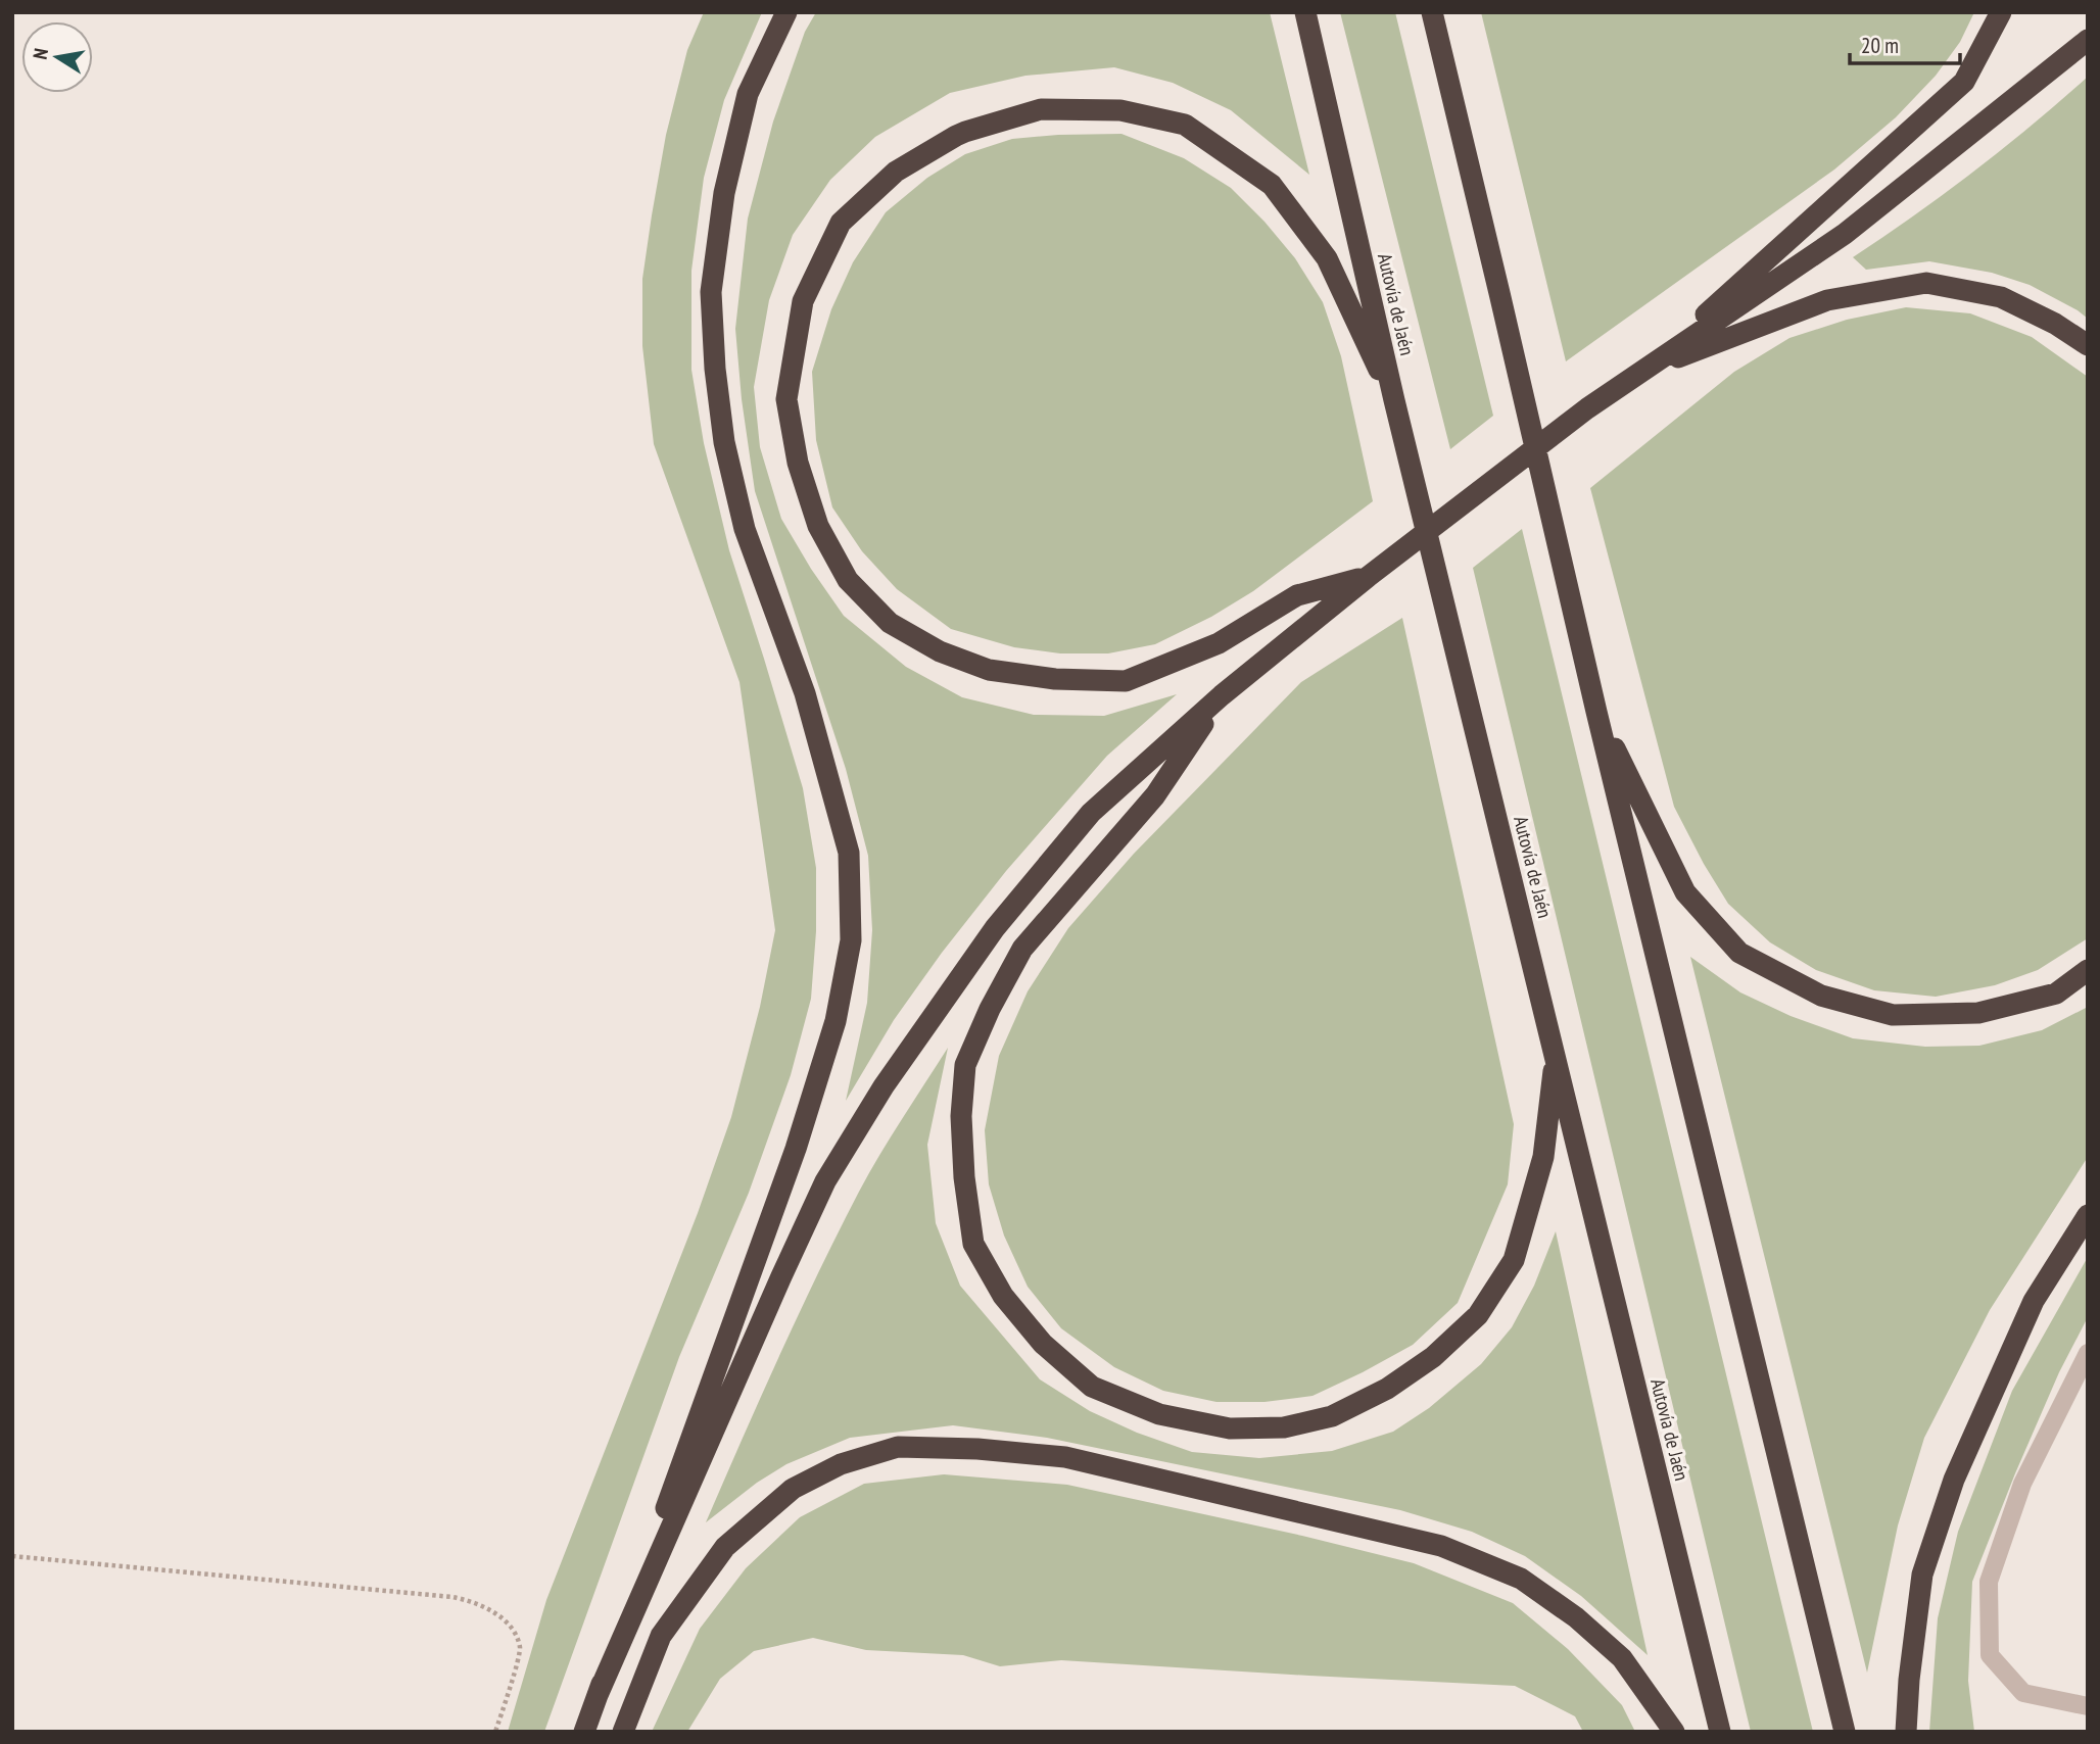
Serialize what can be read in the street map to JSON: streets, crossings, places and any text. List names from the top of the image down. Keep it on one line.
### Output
{"streets":{"highway":["Autovía de Jaén"]},"scale_bar":"20 m","north":"left"}
